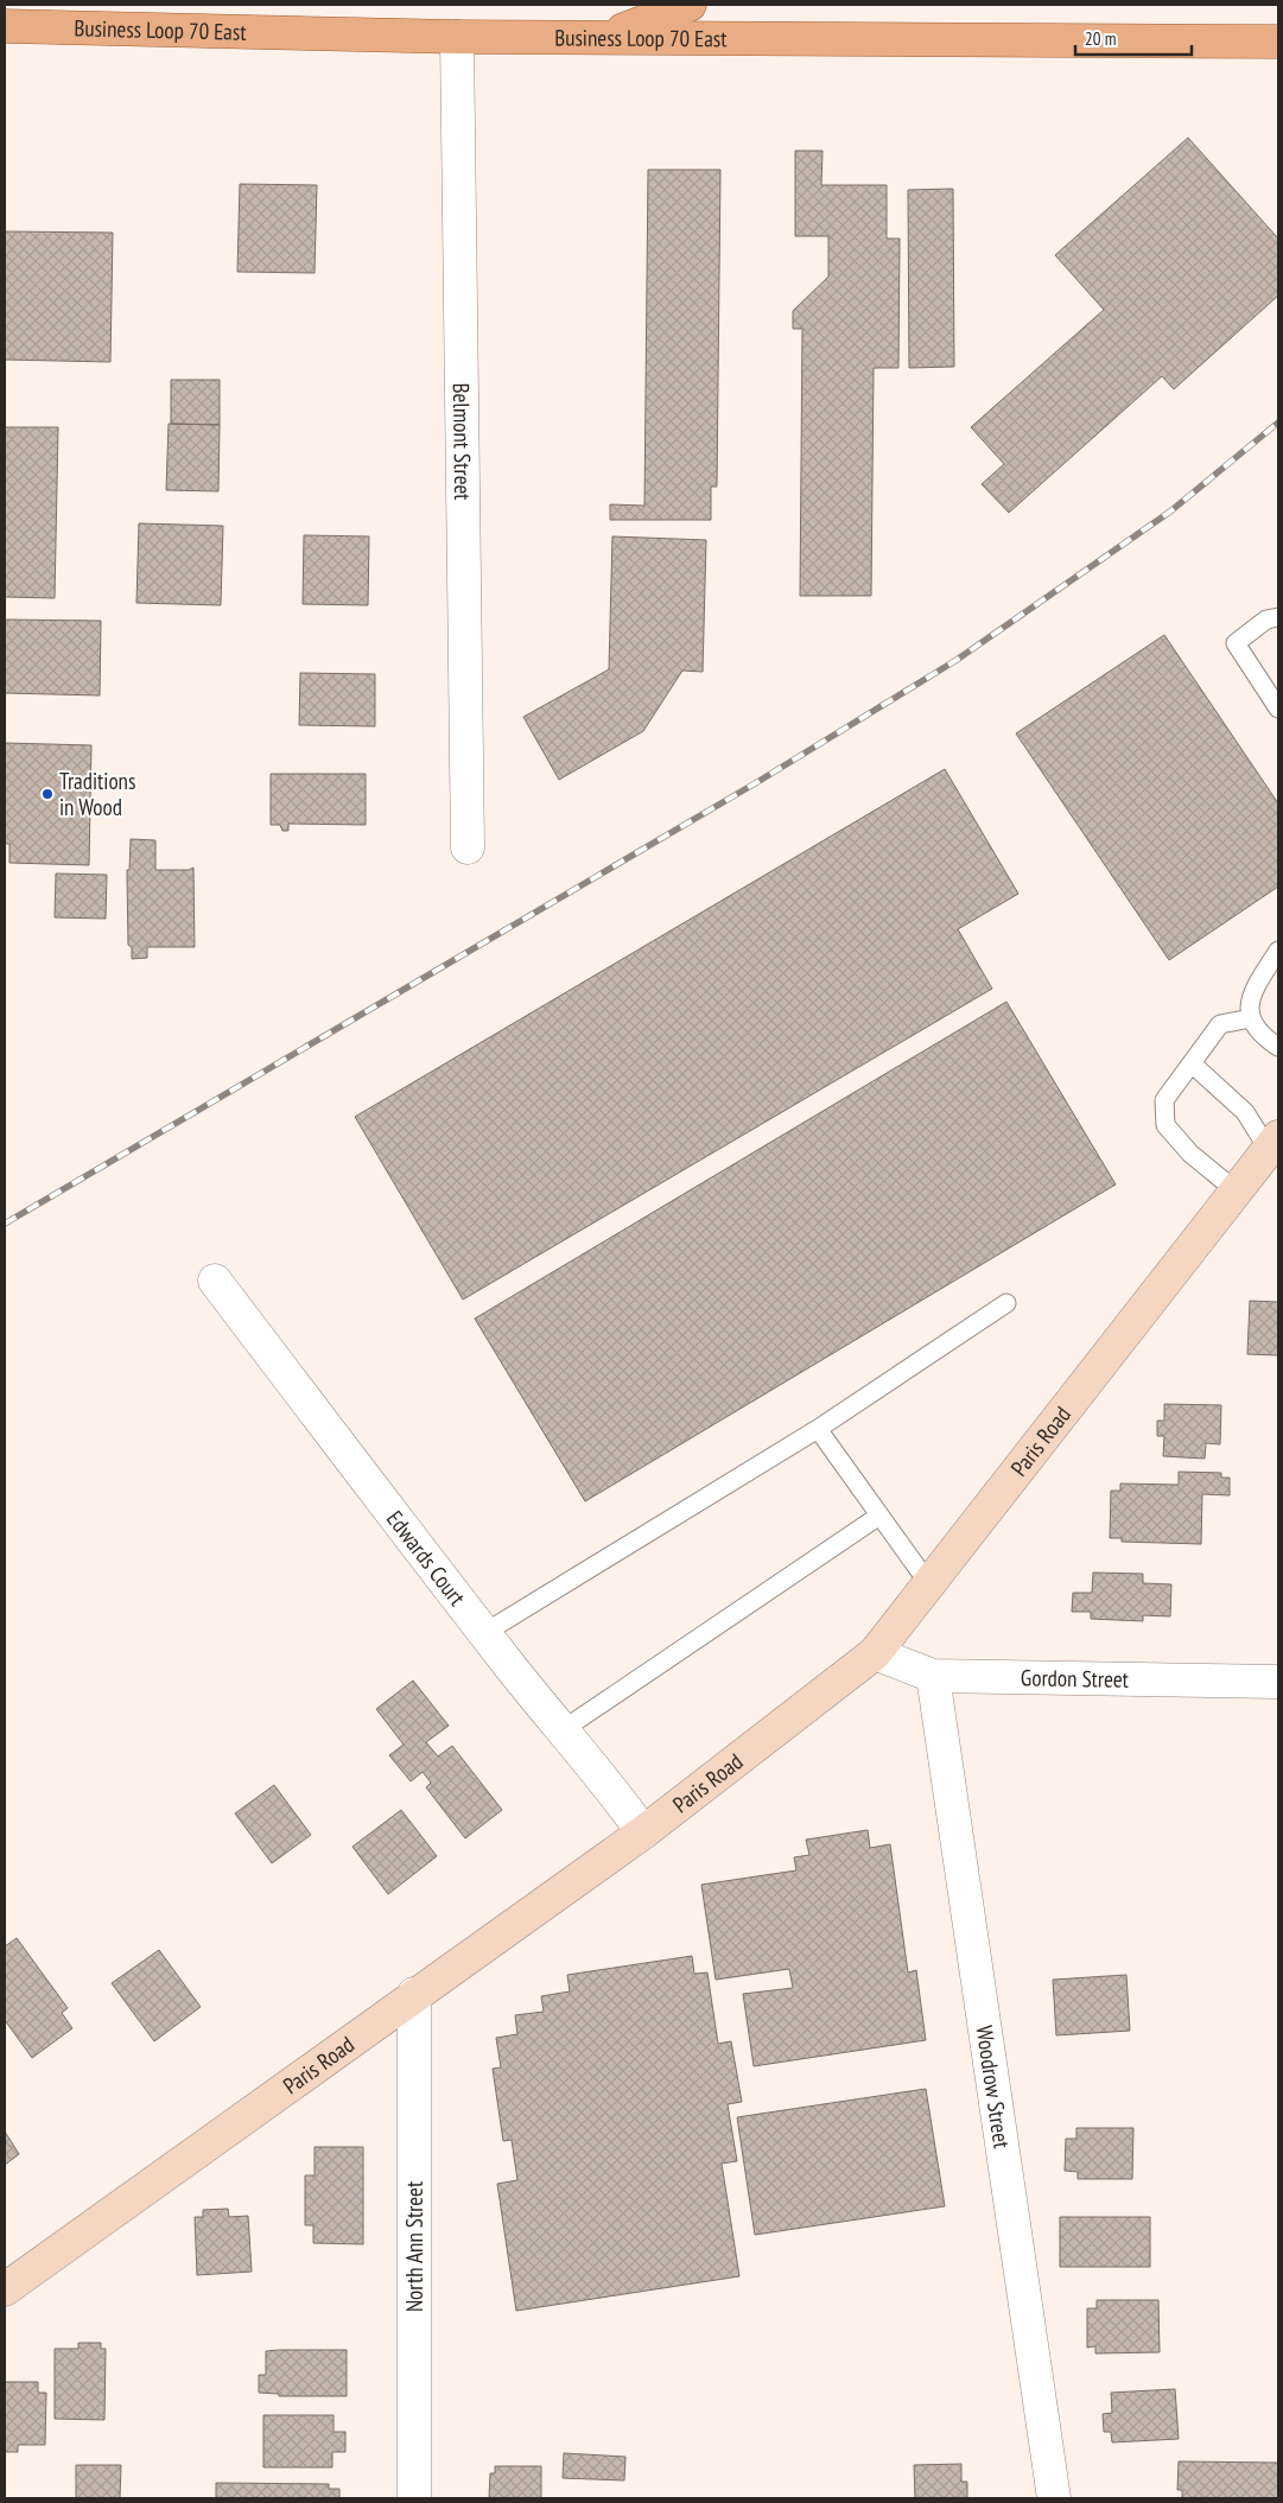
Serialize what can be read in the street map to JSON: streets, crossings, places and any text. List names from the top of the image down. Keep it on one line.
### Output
{"streets":{"main road":["Business Loop 70 East","Paris Road"],"street":["Belmont Street","Edwards Court","Gordon Street","Woodrow Street","North Ann Street"]},"crossings":[["Business Loop 70 East","Belmont Street"],["Paris Road","Edwards Court"],["Paris Road","Gordon Street"],["Paris Road","North Ann Street"],["Gordon Street","Woodrow Street"]],"places":["Traditions in Wood"],"scale_bar":"20 m"}
